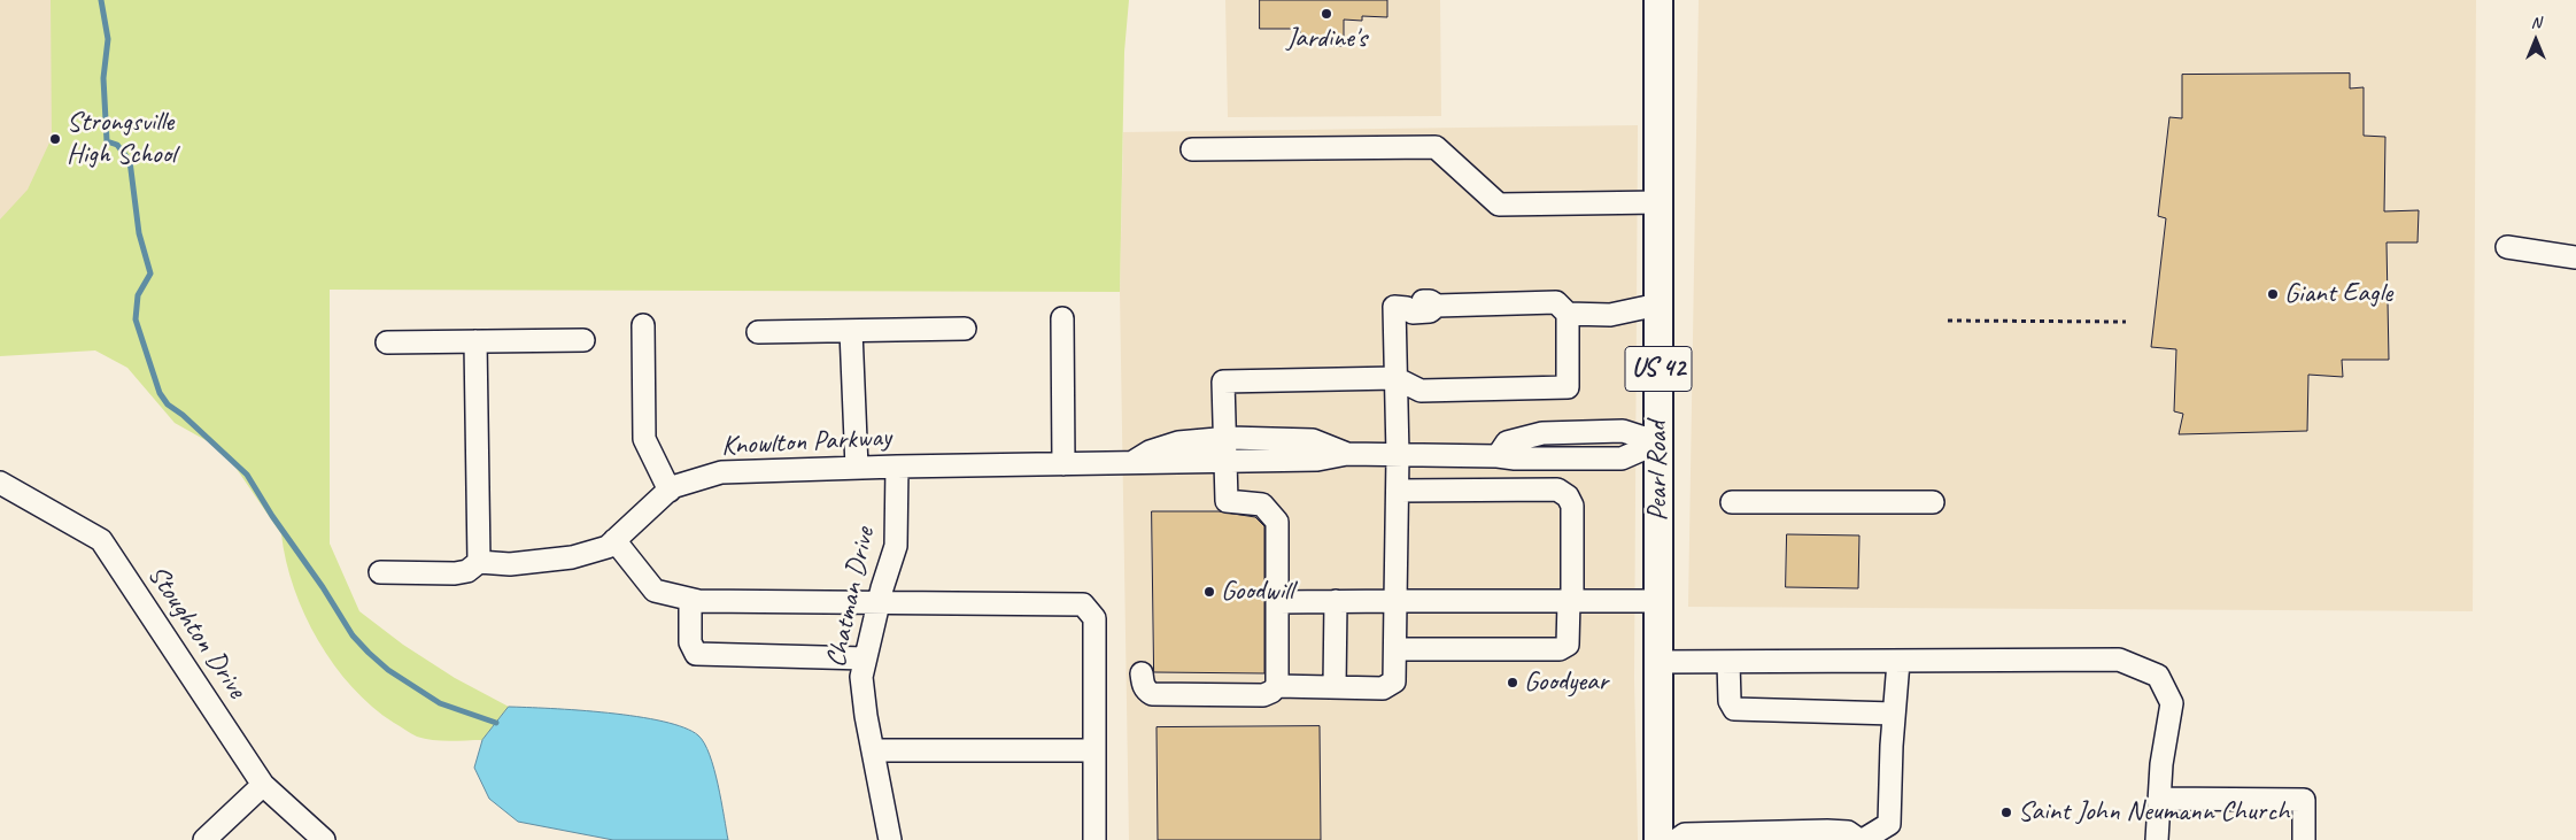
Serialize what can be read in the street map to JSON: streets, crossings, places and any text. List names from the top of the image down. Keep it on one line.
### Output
{"streets":{"main road":["US 42","Pearl Road"],"street":["Knowlton Parkway","Chatman Drive","Stoughton Drive"]},"crossings":[["Knowlton Parkway","Pearl Road"],["Knowlton Parkway","Chatman Drive"]],"places":["Jardine's","Strongsville High School","Giant Eagle","Goodwill","Goodyear","Saint John Neumann Church"],"north":"top"}
